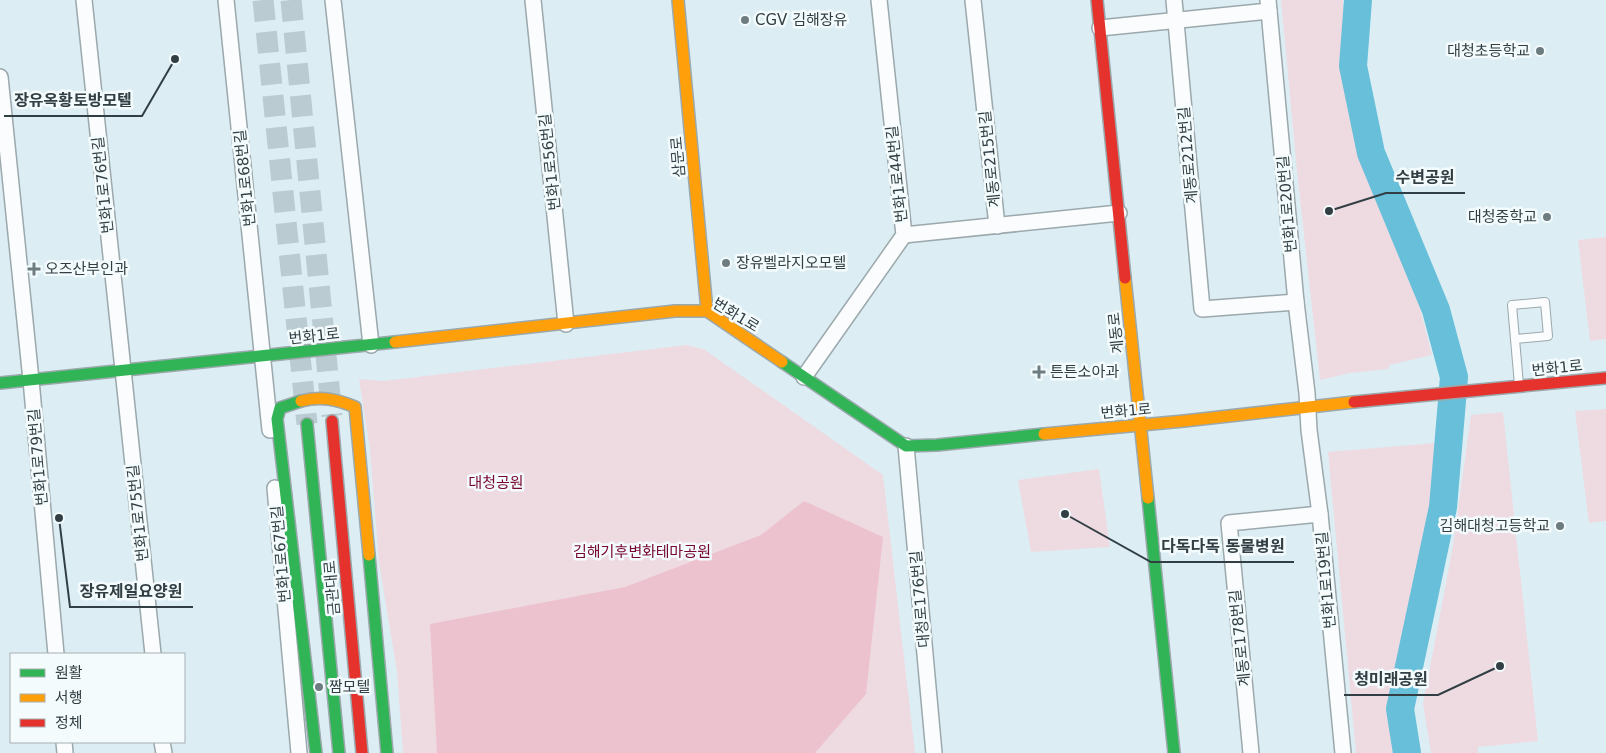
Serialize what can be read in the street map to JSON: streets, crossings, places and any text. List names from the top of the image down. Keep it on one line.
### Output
{"streets":{"street":["계동로212번길","삼문로","계동로215번길","번화1로56번길","번화1로44번길","번화1로68번길","번화1로76번길","번화1로20번길","번화1로","계동로","번화1로79번길","번화1로75번길","번화1로67번길","번화1로19번길","금관대로","대청로176번길","계동로178번길"]},"crossings":[["계동로212번길","번화1로20번길"],["삼문로","번화1로"],["계동로215번길","계동로"],["번화1로56번길","번화1로"],["번화1로44번길","번화1로"],["번화1로68번길","번화1로"],["번화1로68번길","번화1로67번길"],["번화1로76번길","번화1로"],["번화1로76번길","번화1로75번길"],["번화1로20번길","번화1로"],["번화1로20번길","번화1로19번길"],["번화1로","계동로"],["번화1로","번화1로79번길"],["번화1로","번화1로75번길"],["번화1로","번화1로67번길"],["번화1로","번화1로19번길"],["번화1로","대청로176번길"],["번화1로19번길","계동로178번길"]],"parks":["대청공원","김해기후변화테마공원"],"places":{"other":["CGV 김해장유","대청초등학교","장유옥황토방모텔","수변공원","대청중학교","장유벨라지오모텔","다독다독 동물병원","장유제일요양원","김해대청고등학교","청미래공원","짬모텔"],"health":["오즈산부인과","튼튼소아과"]},"legend":["원활","서행","정체"]}
